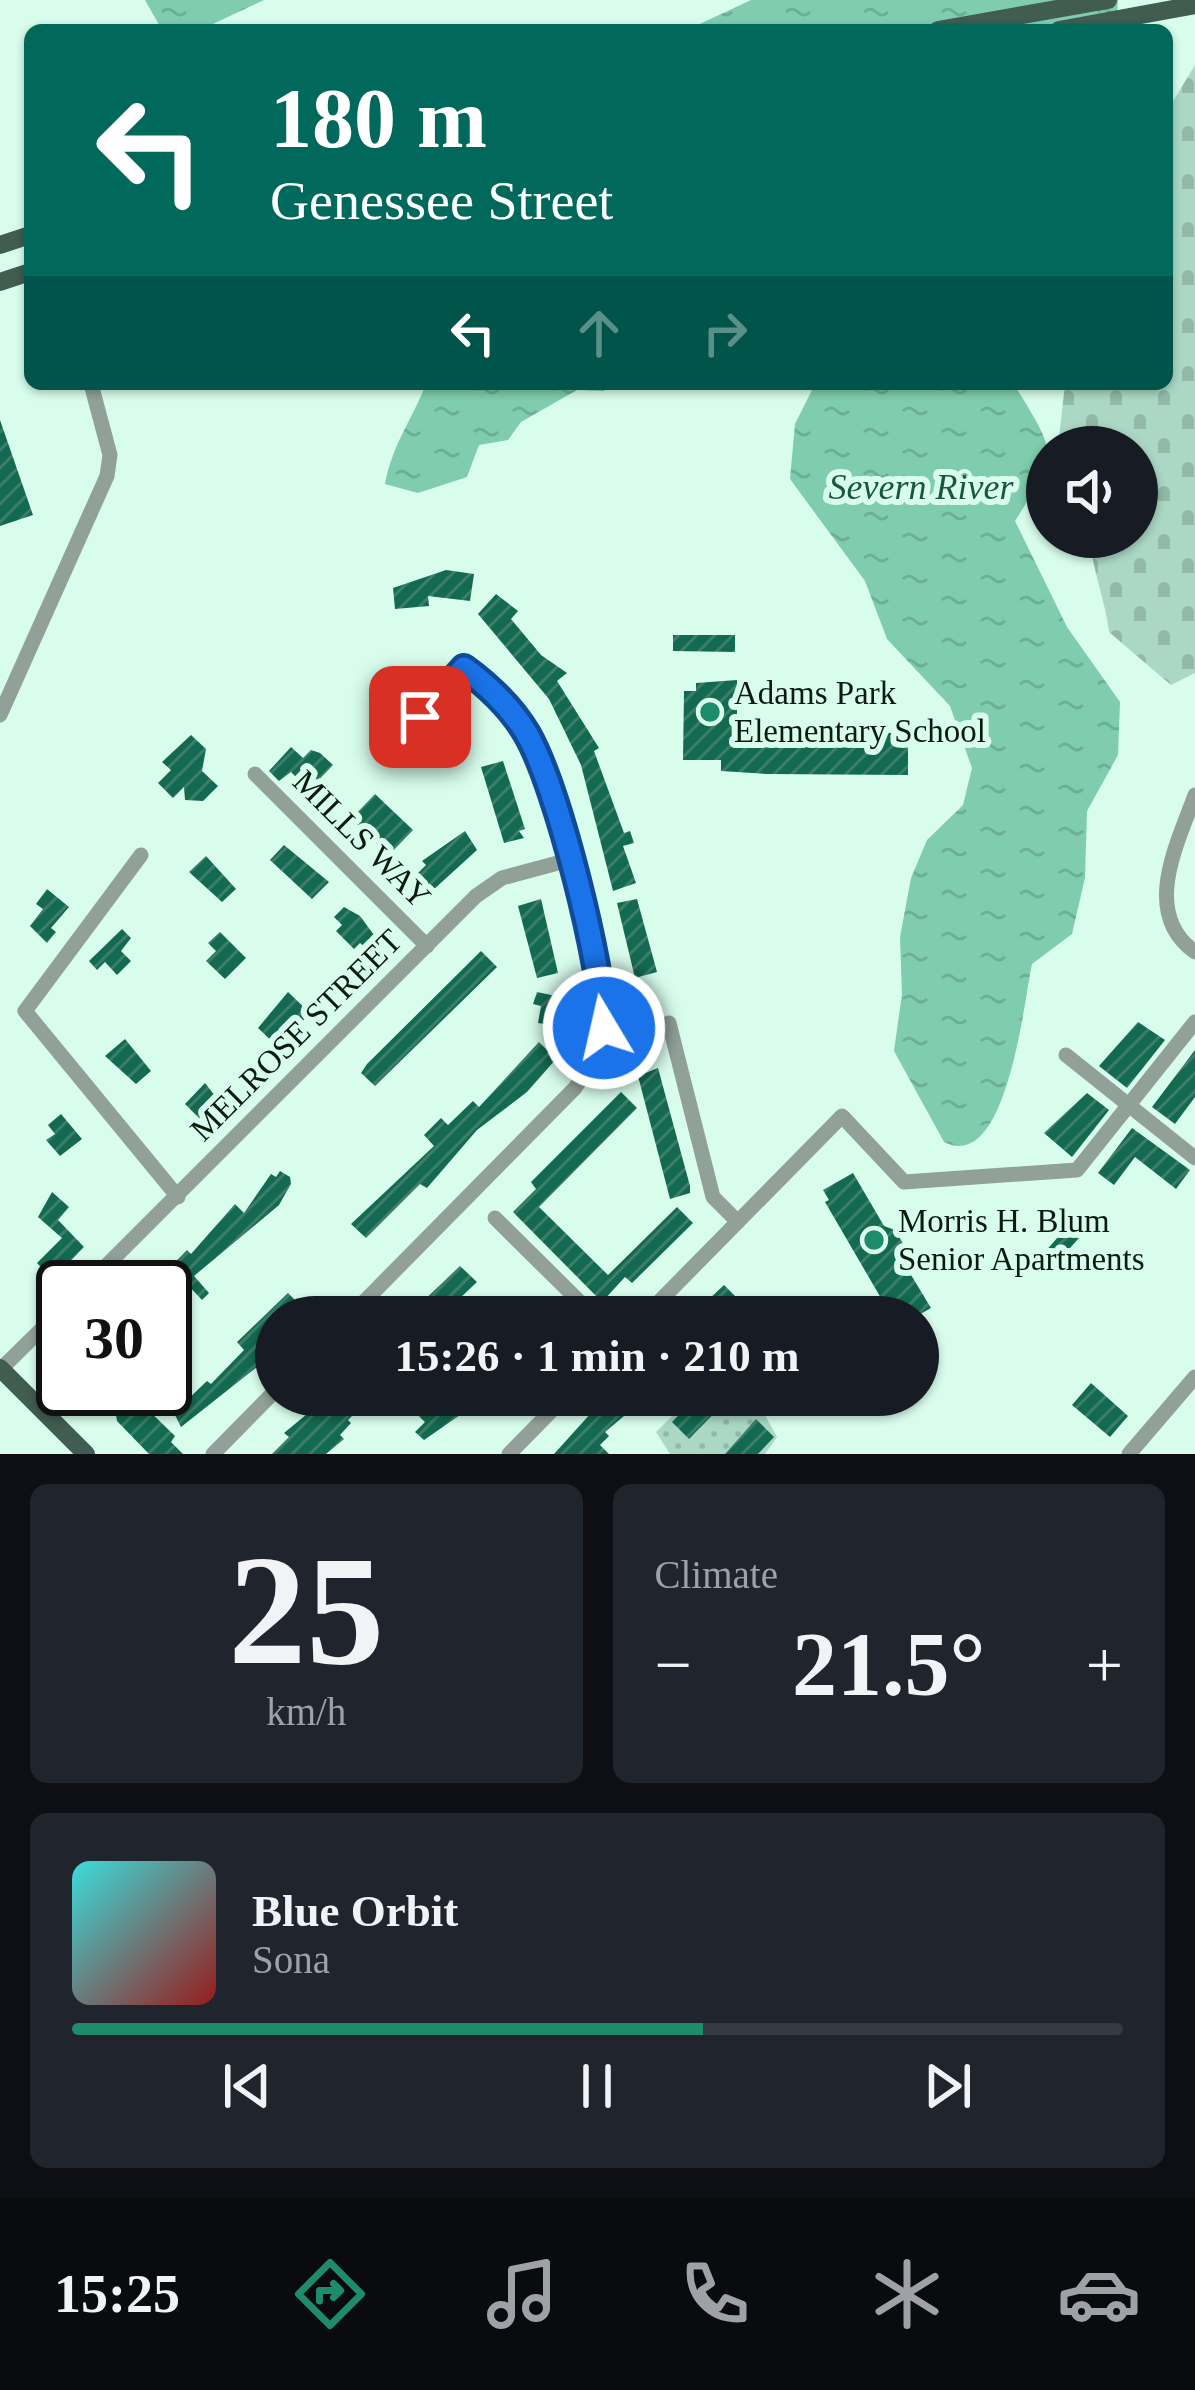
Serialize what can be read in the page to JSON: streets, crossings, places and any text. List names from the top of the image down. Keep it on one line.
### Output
{"streets":{"street":["MILLS WAY","MELROSE STREET"]},"crossings":[["MILLS WAY","MELROSE STREET"]],"water":["Severn River"],"places":["Adams Park Elementary School","Morris H. Blum Senior Apartments"],"page":{"turn":["180 m","Genessee Street"],"limit":"30","trip":"15:26 · 1 min · 210 m","tile":[["25","km/h"],"Climate"],"heat":["−","21.5°","+"],"song":["Blue Orbit","Sona"],"tabs":"15:25"}}
